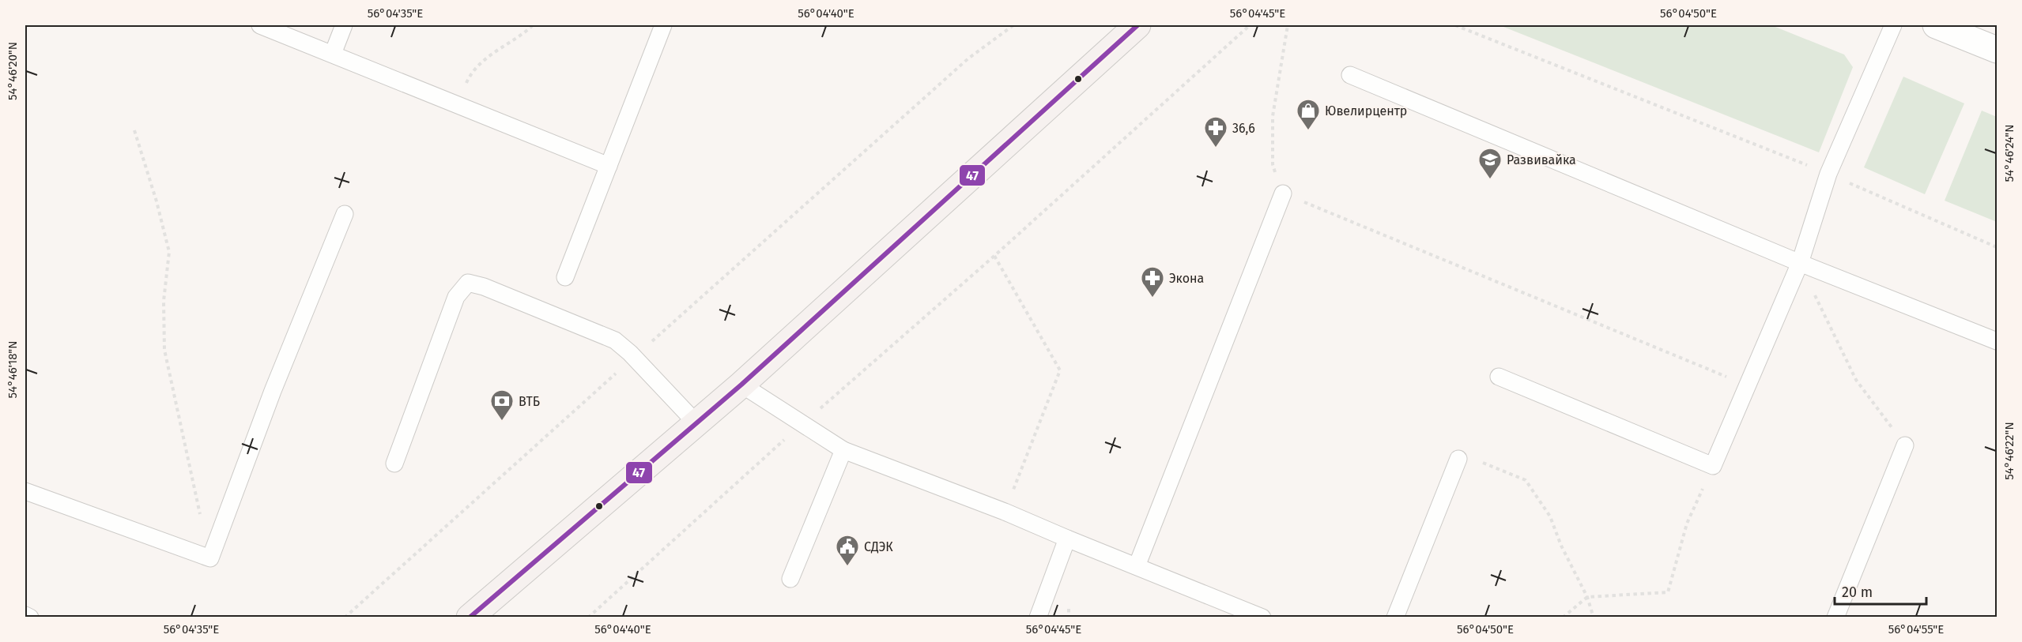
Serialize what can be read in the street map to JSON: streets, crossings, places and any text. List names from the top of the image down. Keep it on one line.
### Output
{"places":{"shop":["Ювелирцентр"],"pharmacy":["36,6","Экона"],"school or university":["Развивайка"],"bank":["ВТБ"],"public building":["СДЭК"]},"lines":["transit line 47"],"scale_bar":"20 m","coordinates":["56°04'35\"E","56°04'40\"E","56°04'45\"E","56°04'50\"E","54°46'20\"N","54°46'24\"N","54°46'18\"N","54°46'22\"N","56°04'55\"E"]}
